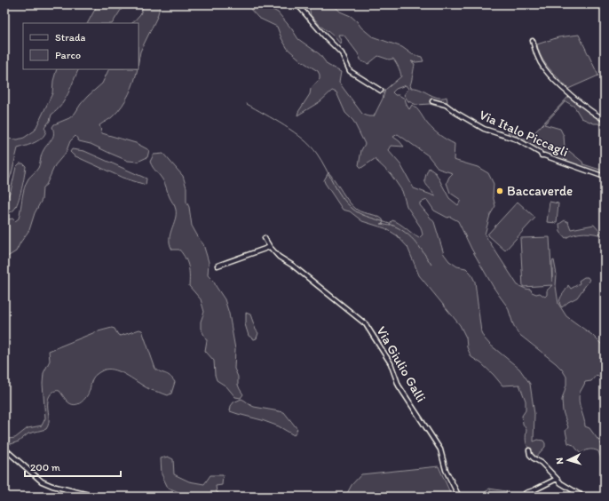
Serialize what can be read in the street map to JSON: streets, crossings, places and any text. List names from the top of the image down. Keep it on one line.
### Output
{"streets":{"street":["Via Italo Piccagli","Via Giulio Galli"]},"places":["Baccaverde"],"legend":["Strada","Parco"],"scale_bar":"200 m","north":"left"}
